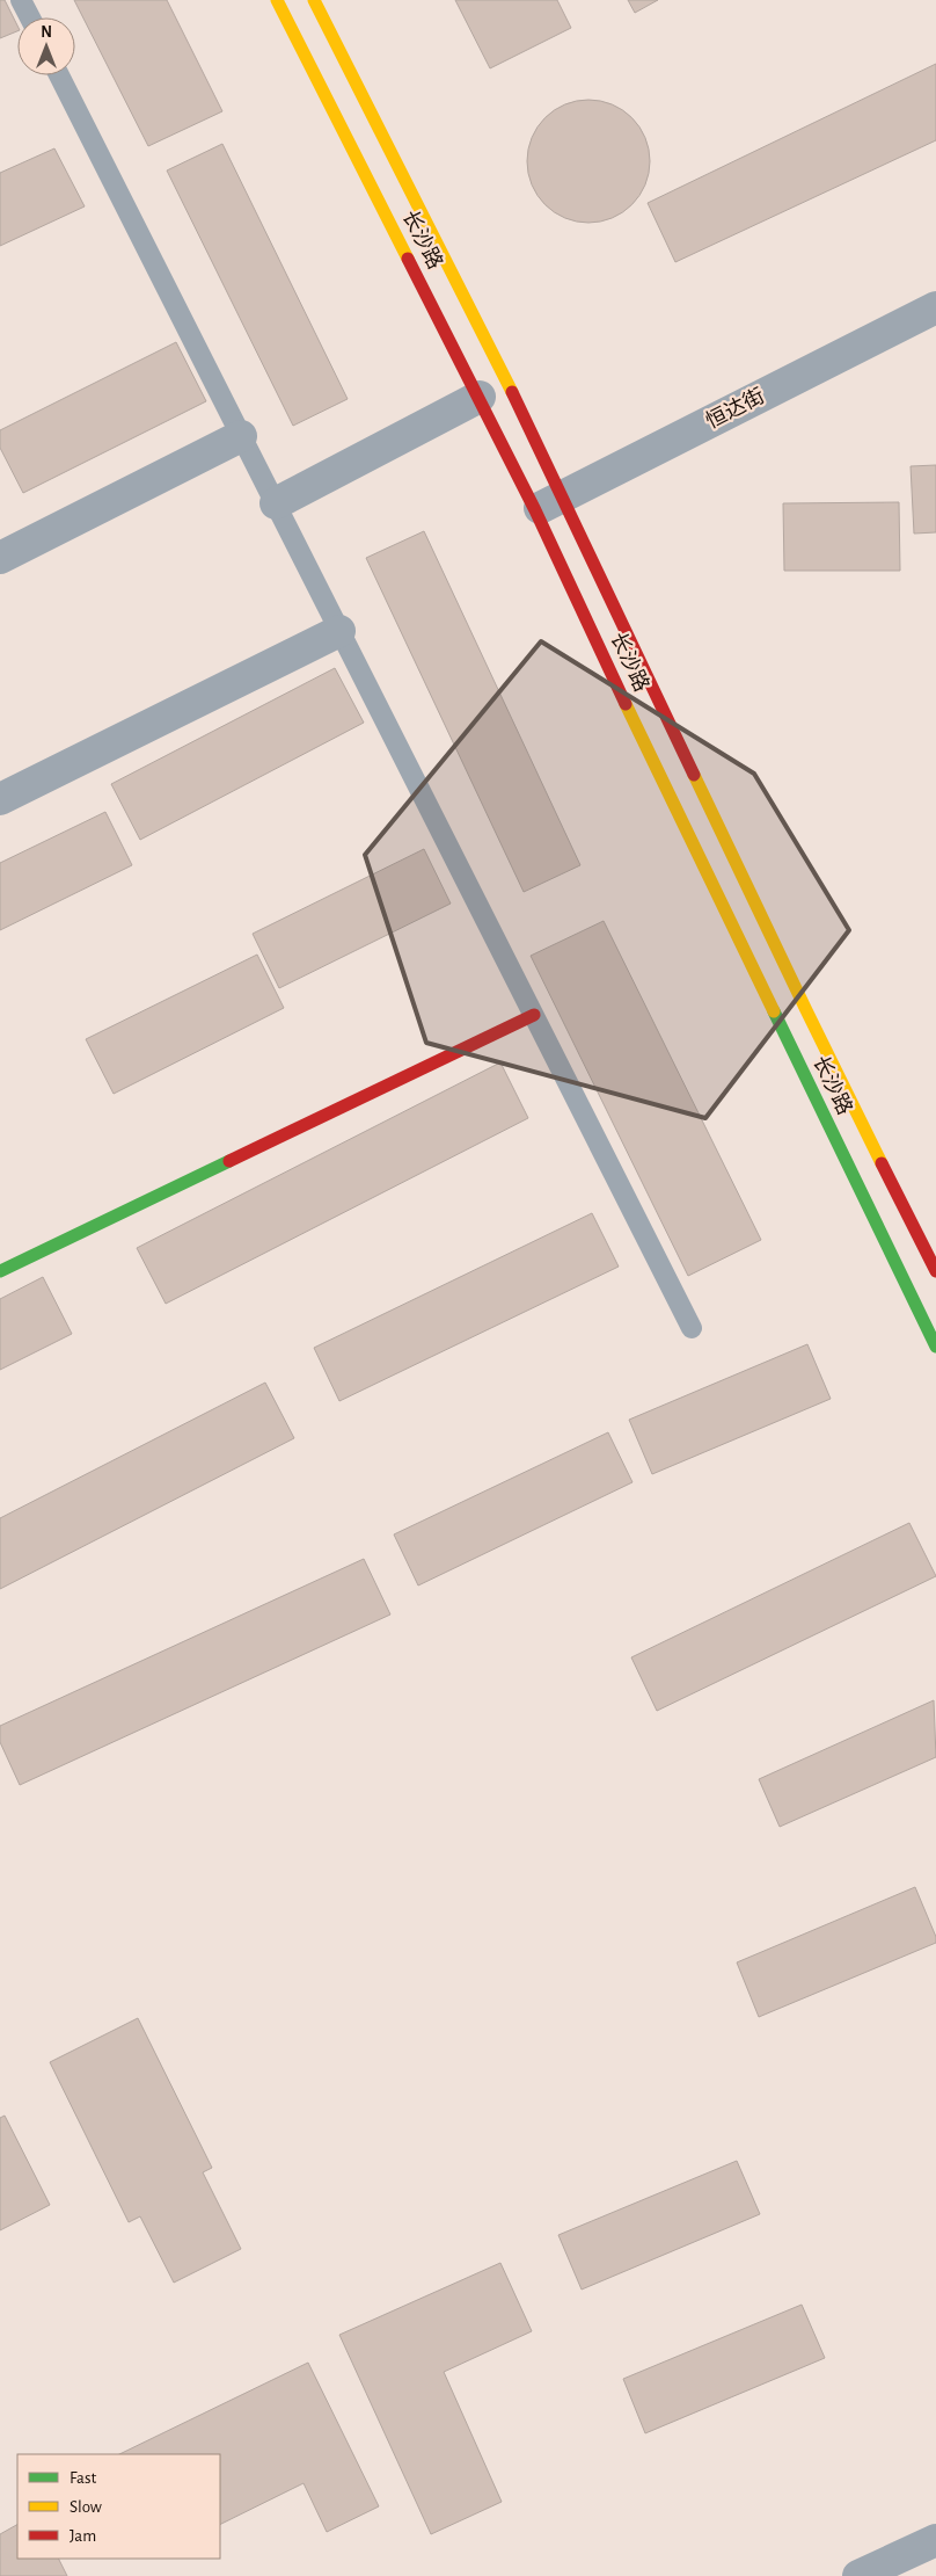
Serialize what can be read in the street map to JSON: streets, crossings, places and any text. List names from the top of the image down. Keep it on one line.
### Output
{"streets":{"street":["长沙路","恒达街"]},"crossings":[["长沙路","恒达街"]],"legend":["Fast","Slow","Jam"],"north":"top"}
